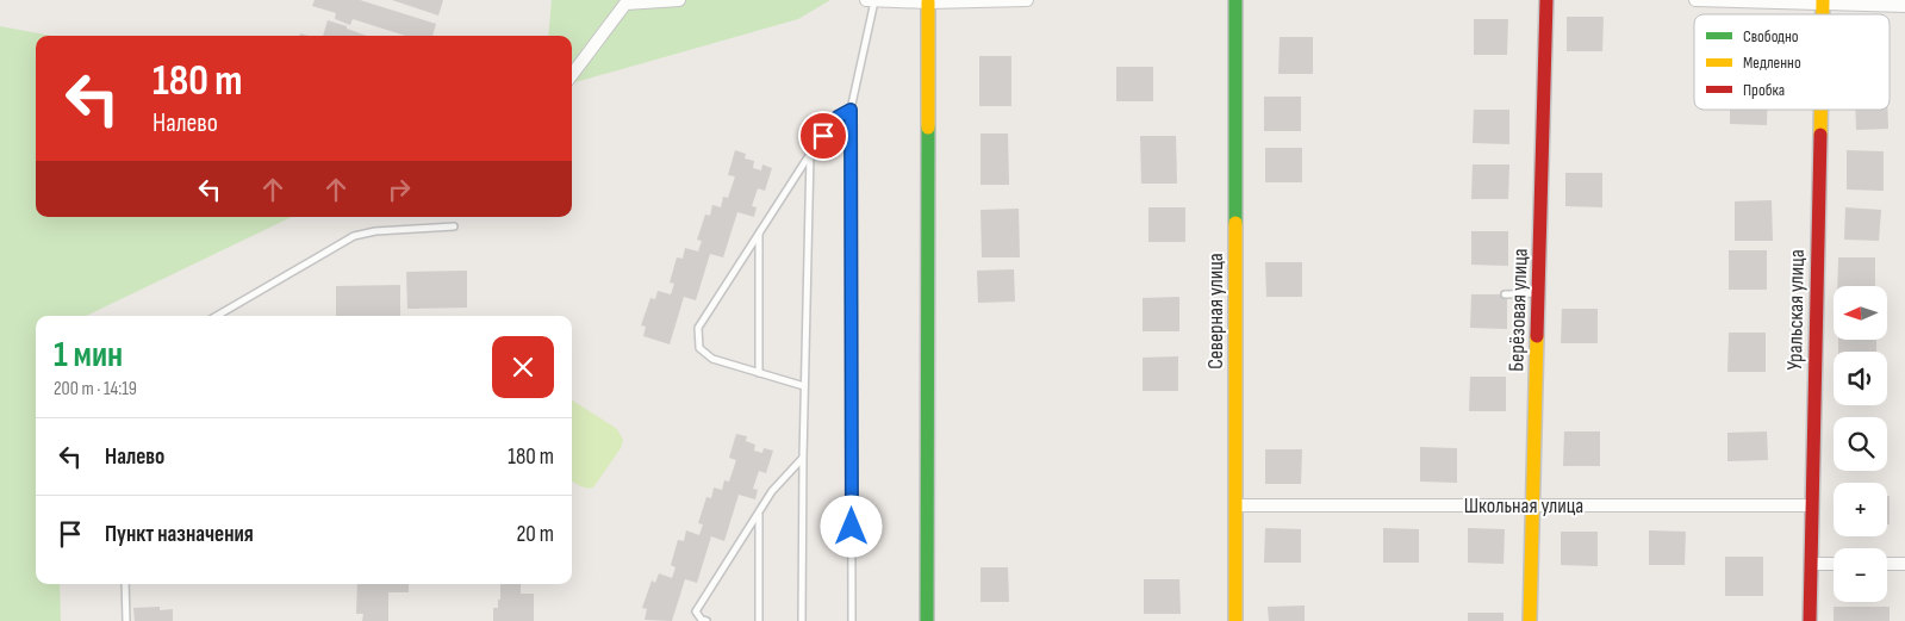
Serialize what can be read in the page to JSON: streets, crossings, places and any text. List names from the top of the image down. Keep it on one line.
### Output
{"streets":{"street":["Берёзовая улица","Уральская улица","Северная улица","Школьная улица"]},"crossings":[["Берёзовая улица","Школьная улица"],["Уральская улица","Школьная улица"],["Северная улица","Школьная улица"]],"legend":["Свободно","Медленно","Пробка"],"north":"left","page":{"turn":["180 m","Налево"],"map_buttons":["+","−"],"heading":["1 мин","200 m · 14:19"],"list":[{"name":"Налево","value":"180 m"},{"name":"Пункт назначения","value":"20 m"}]}}
